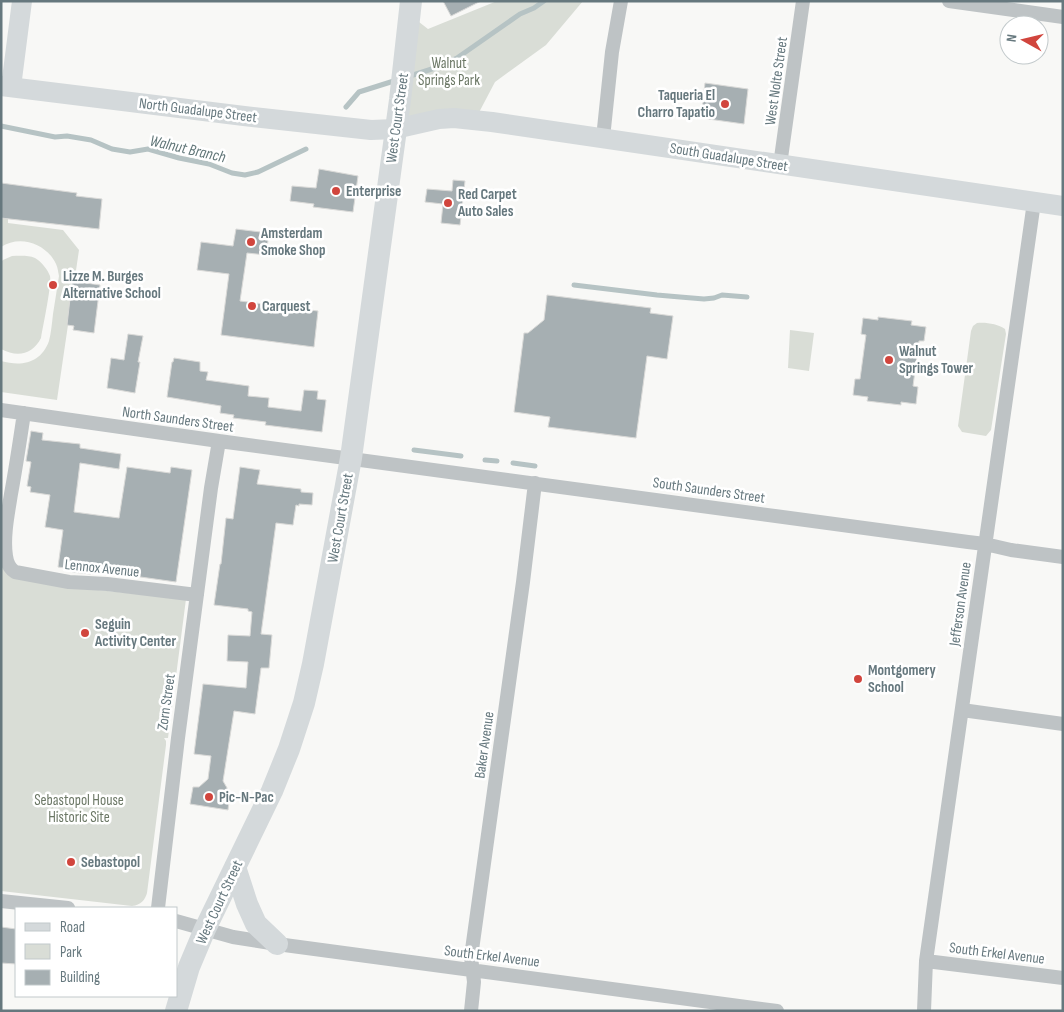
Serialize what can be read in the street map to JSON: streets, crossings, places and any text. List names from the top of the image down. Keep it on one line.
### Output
{"streets":{"main road":["West Court Street"],"street":["West Nolte Street","North Guadalupe Street","South Guadalupe Street","North Saunders Street","South Saunders Street","Lennox Avenue","Jefferson Avenue","Zorn Street","Baker Avenue","South Erkel Avenue"]},"crossings":[["West Nolte Street","South Guadalupe Street"],["North Guadalupe Street","West Court Street"],["North Guadalupe Street","South Guadalupe Street"],["West Court Street","South Guadalupe Street"],["West Court Street","North Saunders Street"],["West Court Street","South Saunders Street"],["West Court Street","South Erkel Avenue"],["South Guadalupe Street","Jefferson Avenue"],["North Saunders Street","South Saunders Street"],["North Saunders Street","Lennox Avenue"],["North Saunders Street","Zorn Street"],["South Saunders Street","Jefferson Avenue"],["South Saunders Street","Baker Avenue"],["Lennox Avenue","Zorn Street"],["Jefferson Avenue","South Erkel Avenue"],["Baker Avenue","South Erkel Avenue"]],"water":["Walnut Branch"],"parks":["Walnut Springs Park","Sebastopol House Historic Site"],"places":["Taqueria El Charro Tapatio","Enterprise","Red Carpet Auto Sales","Amsterdam Smoke Shop","Lizze M. Burges Alternative School","Carquest","Walnut Springs Tower","Seguin Activity Center","Montgomery School","Pic-N-Pac","Sebastopol"],"legend":["Road","Park","Building"],"north":"left"}
